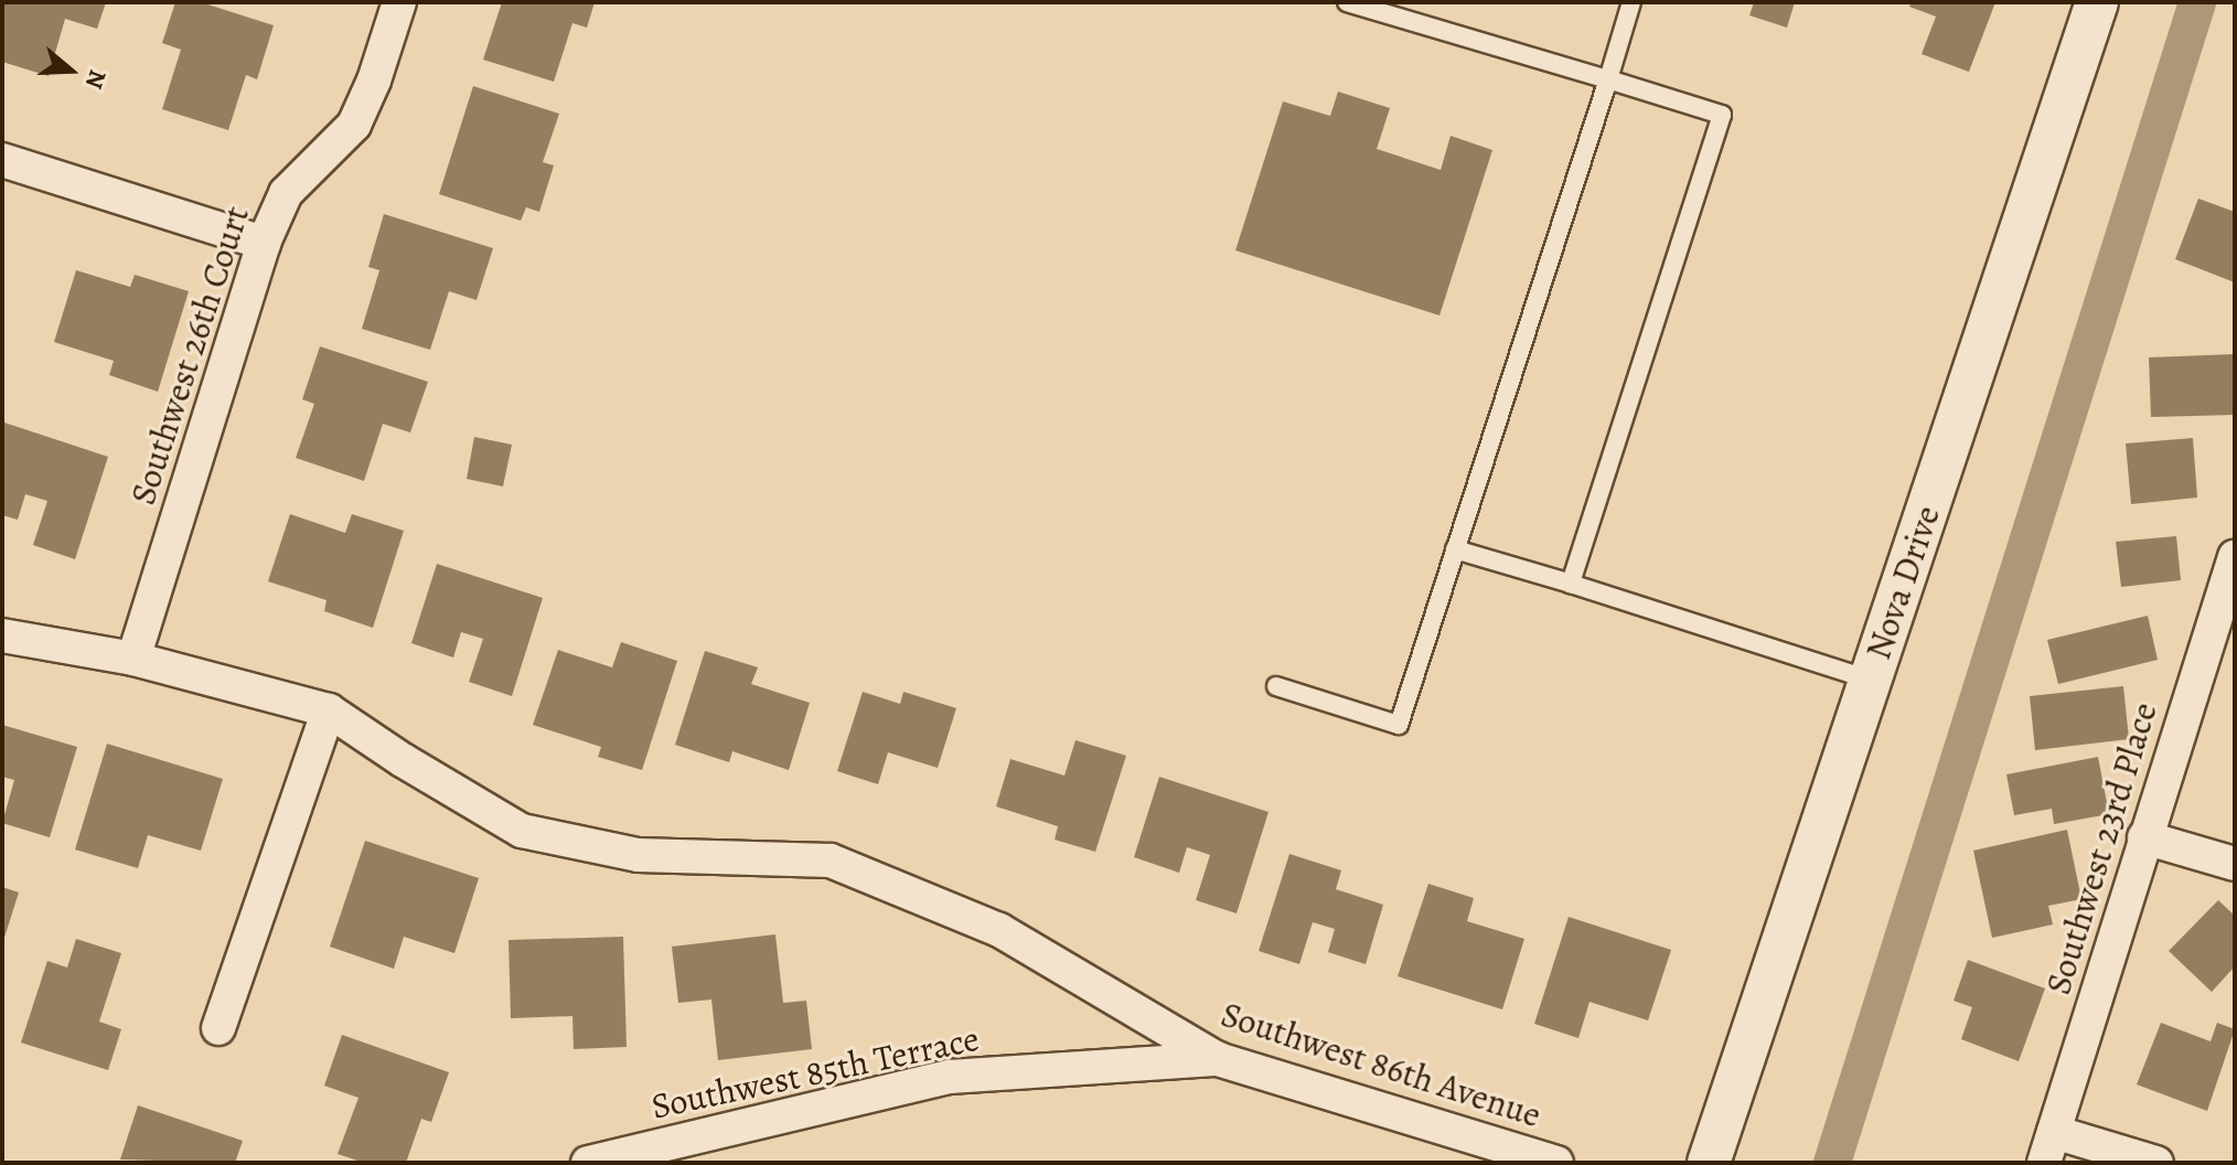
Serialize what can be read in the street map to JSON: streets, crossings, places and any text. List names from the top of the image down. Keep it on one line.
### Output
{"streets":{"street":["Southwest 26th Court","Nova Drive","Southwest 23rd Place","Southwest 86th Avenue","Southwest 85th Terrace"]},"crossings":[["Southwest 26th Court","Southwest 86th Avenue"],["Southwest 86th Avenue","Southwest 85th Terrace"]],"north":"right"}
